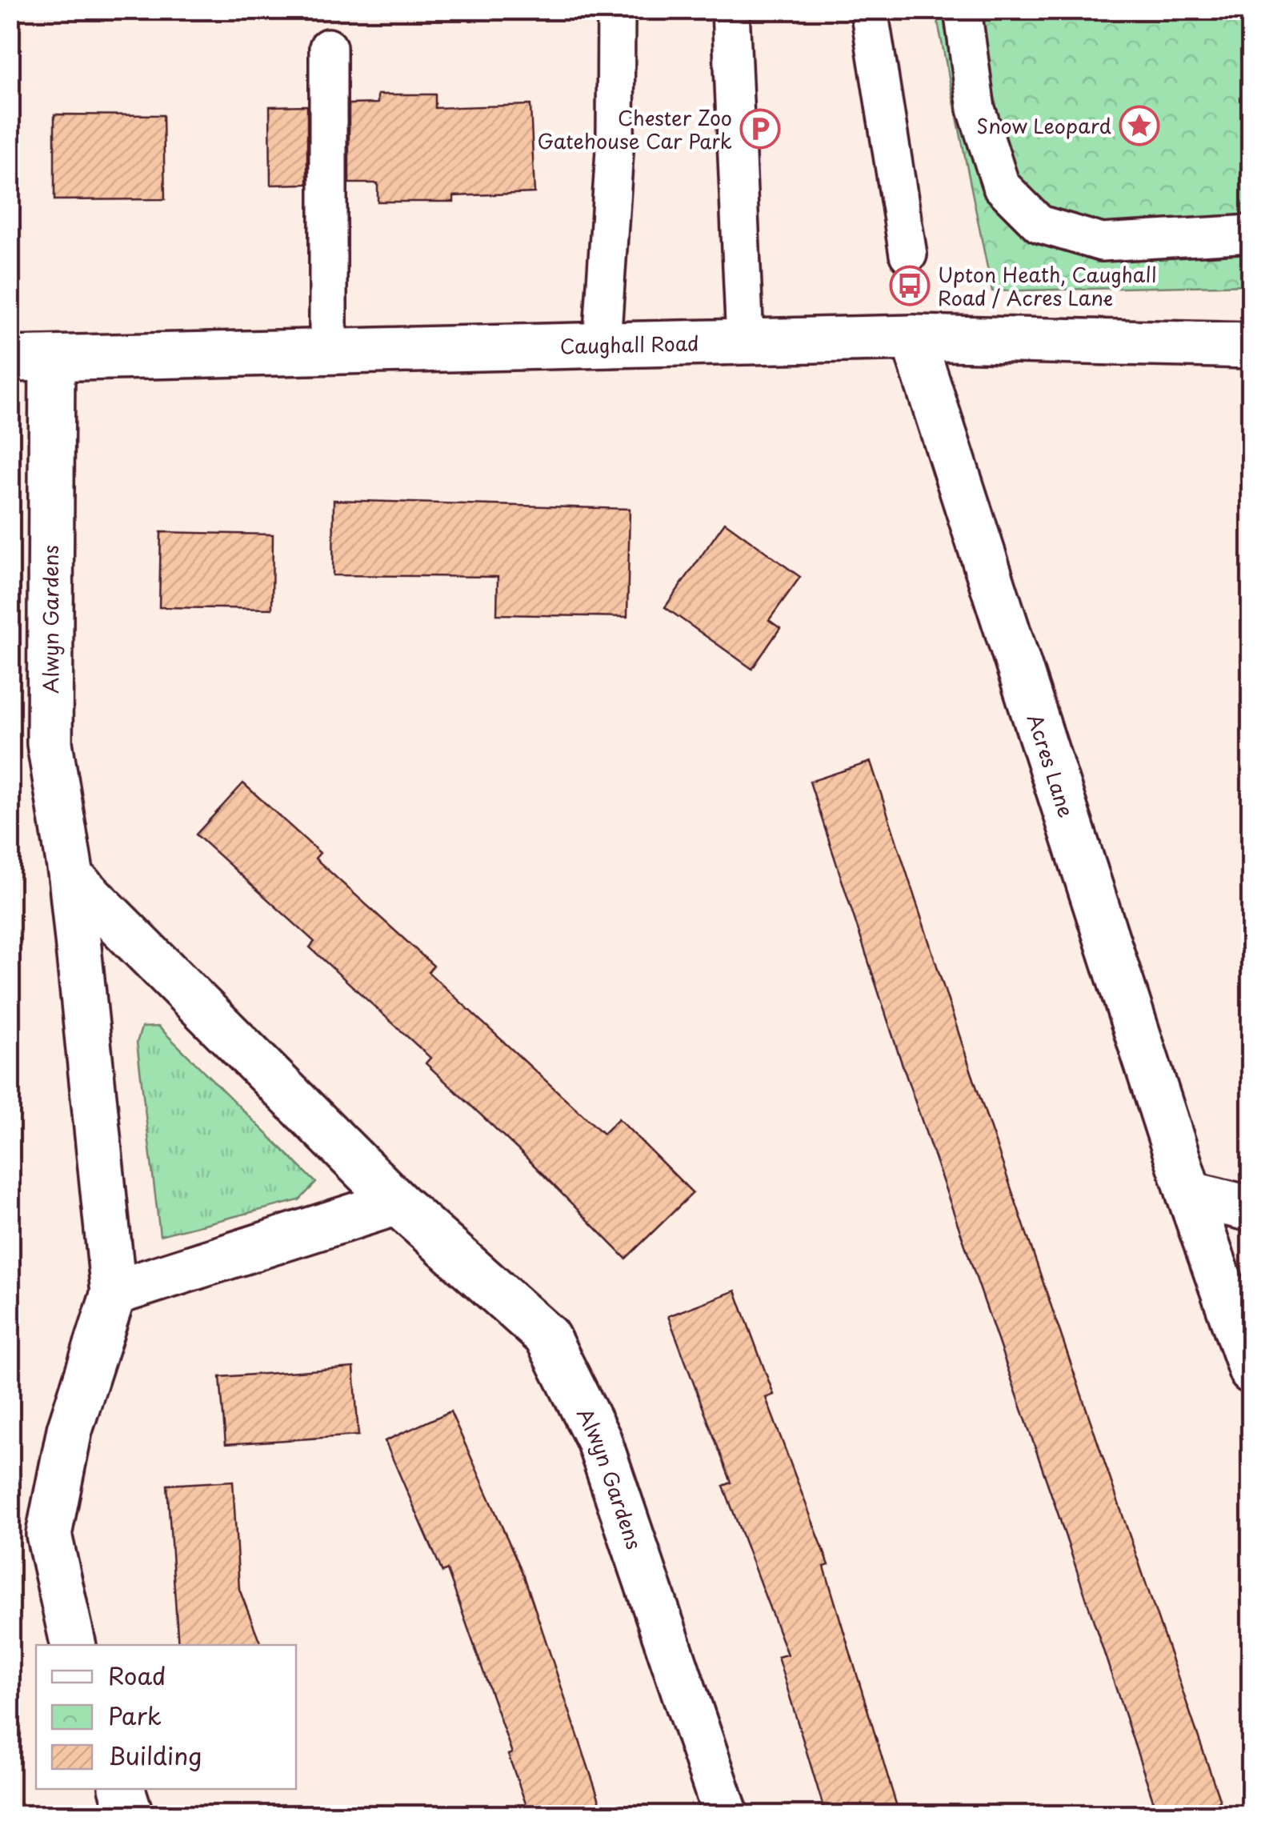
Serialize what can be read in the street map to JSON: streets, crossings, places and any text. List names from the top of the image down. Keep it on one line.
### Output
{"streets":{"street":["Caughall Road","Alwyn Gardens","Acres Lane"]},"crossings":[["Caughall Road","Alwyn Gardens"],["Caughall Road","Acres Lane"]],"places":{"place":["Snow Leopard"],"parking":["Chester Zoo Gatehouse Car Park"],"bus stop":["Upton Heath, Caughall Road / Acres Lane"]},"legend":["Road","Park","Building"]}
